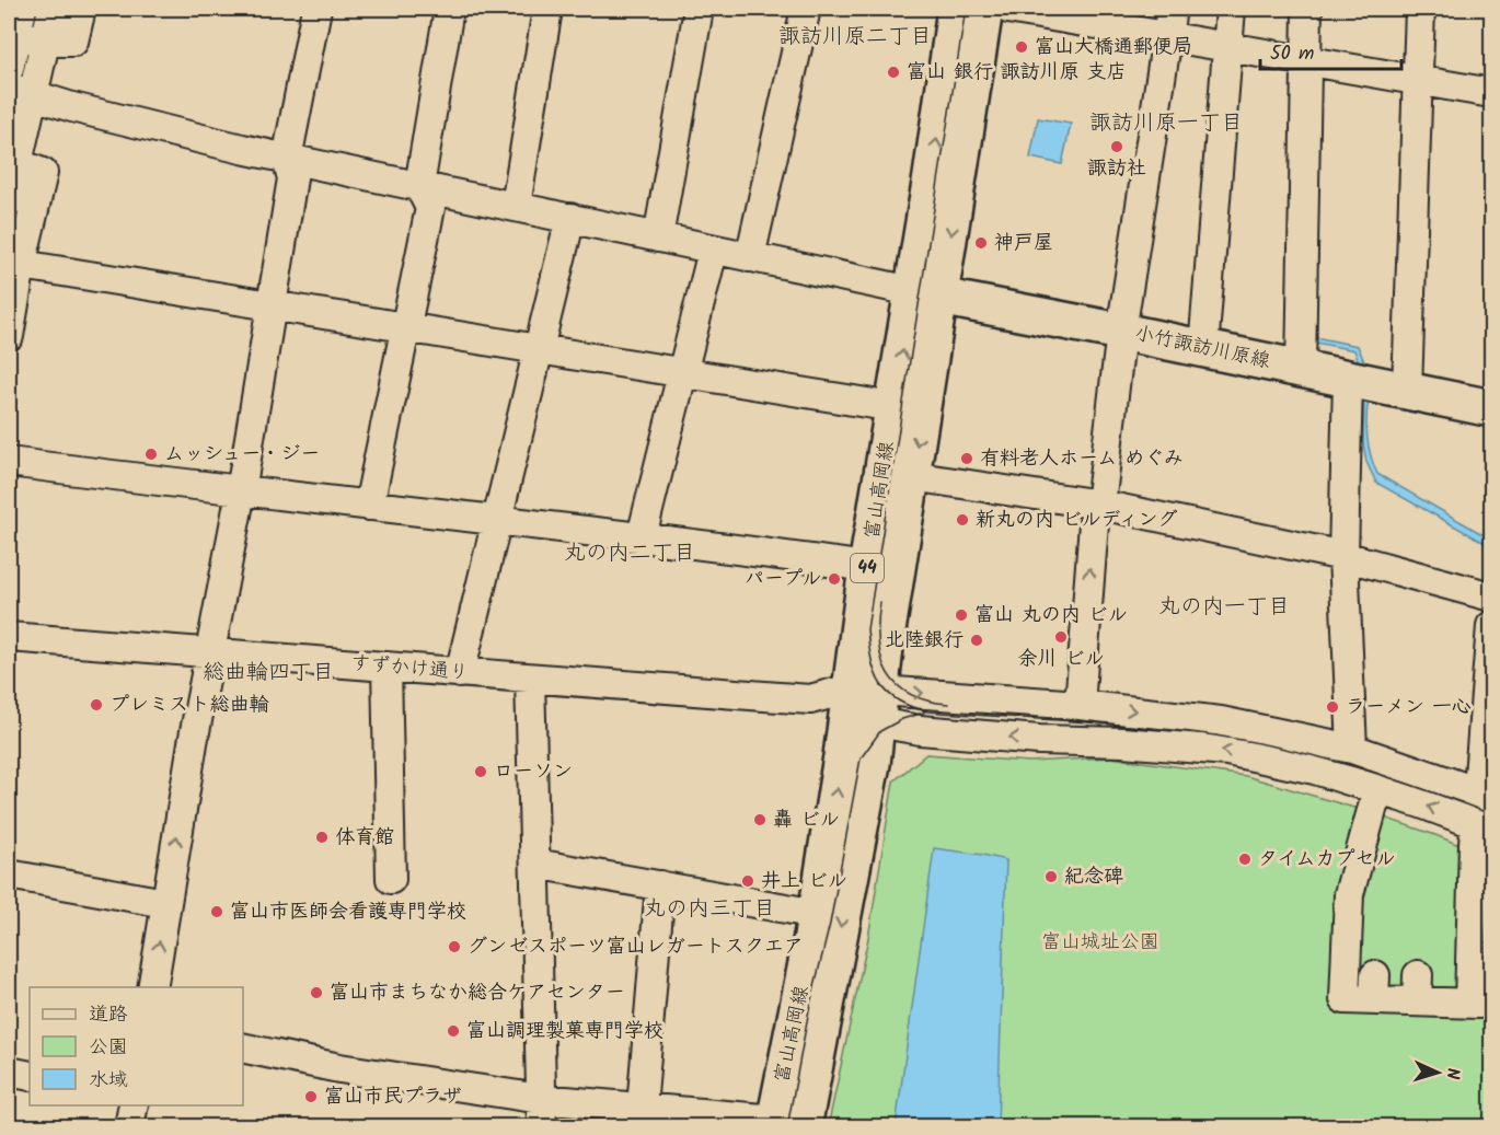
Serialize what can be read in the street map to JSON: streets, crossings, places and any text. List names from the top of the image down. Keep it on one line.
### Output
{"streets":{"main road":["小竹諏訪川原線","富山高岡線","44"],"street":["すずかけ通り"]},"crossings":[["小竹諏訪川原線","富山高岡線"],["富山高岡線","すずかけ通り"]],"districts":["諏訪川原二丁目","諏訪川原一丁目","丸の内二丁目","丸の内一丁目","総曲輪四丁目","丸の内三丁目"],"parks":["富山城址公園"],"places":["富山大橋通郵便局","富山 銀行 諏訪川原 支店","諏訪社","神戸屋","ムッシュー・ジー","有料老人ホーム めぐみ","新丸の内 ビルディング","パープル","富山 丸の内 ビル","余川 ビル","北陸銀行","プレミスト総曲輪","ラーメン 一心","ローソン","轟 ビル","体育館","タイムカプセル","紀念碑","井上 ビル","富山市医師会看護専門学校","グンゼスポーツ富山レガートスクエア","富山市まちなか総合ケアセンター","富山調理製菓専門学校","富山市民プラザ"],"legend":["道路","公園","水域"],"scale_bar":"50 m","north":"right"}
